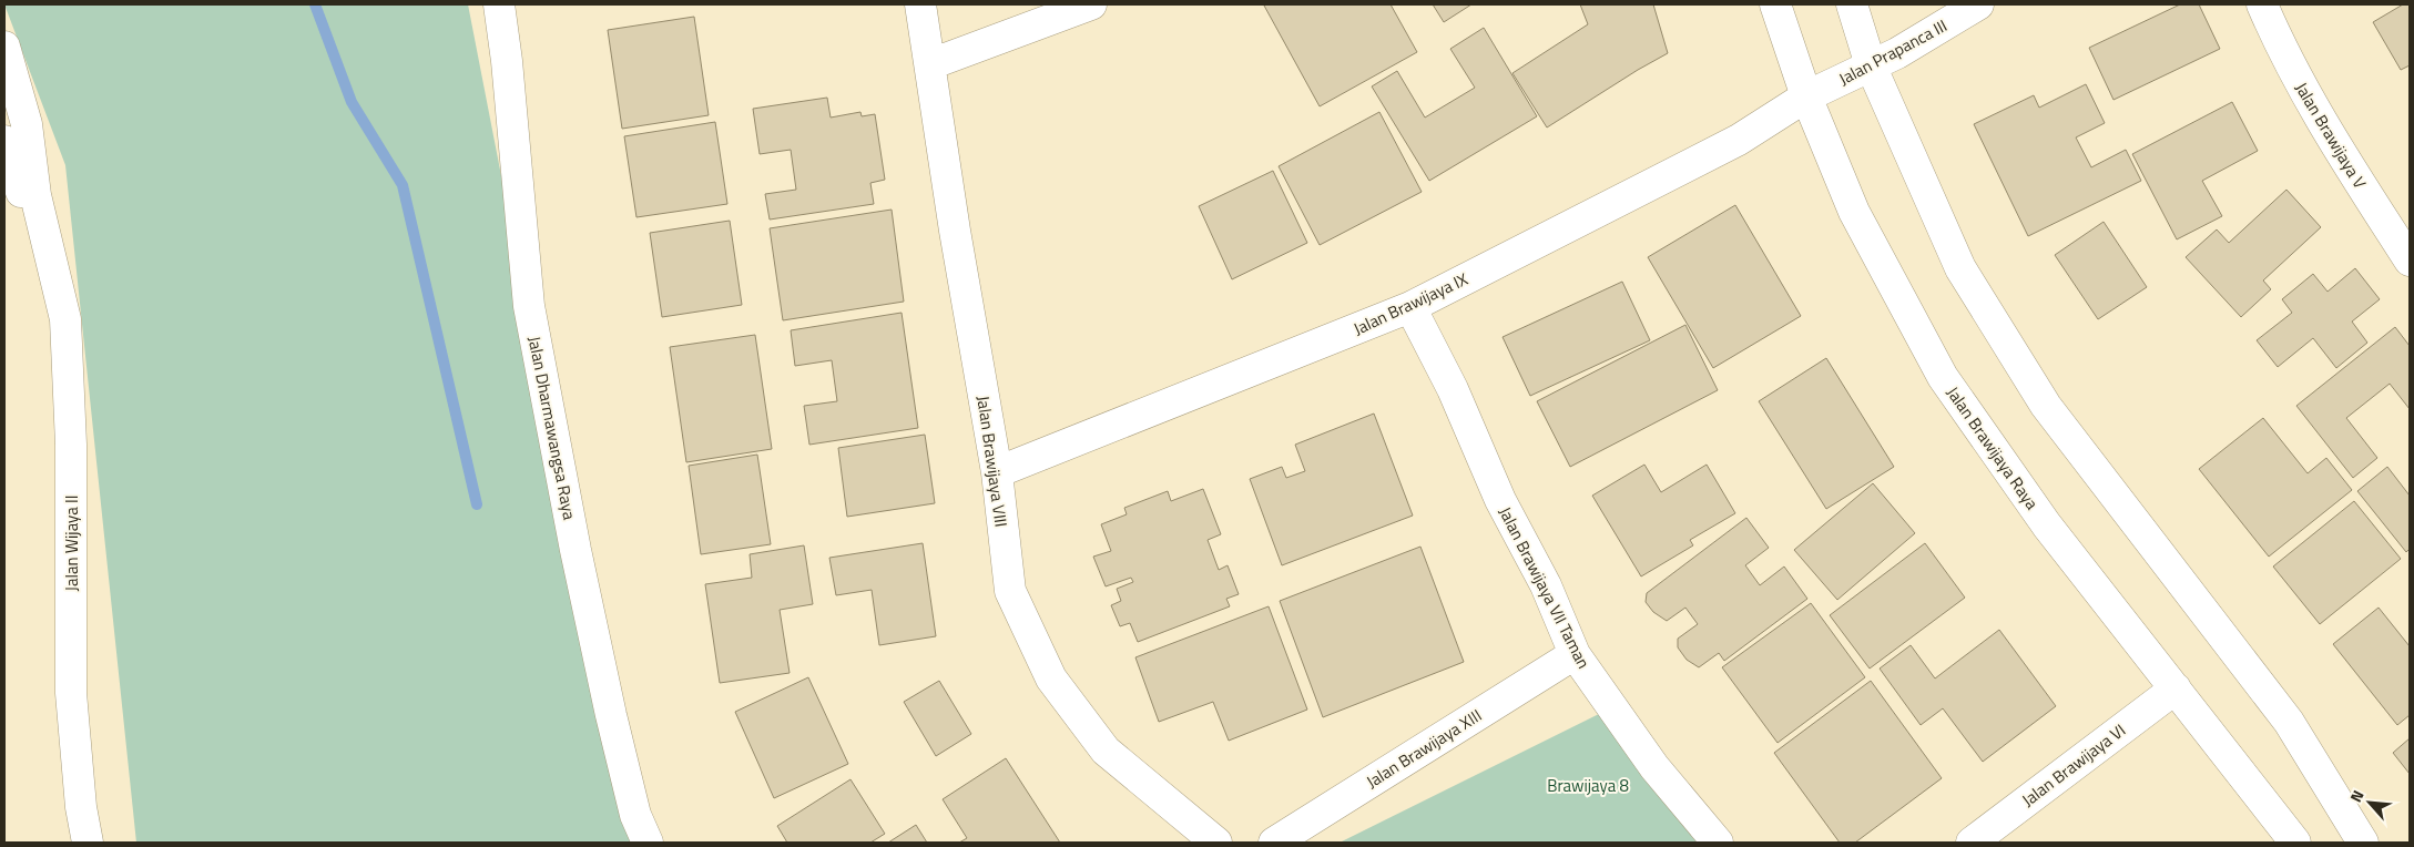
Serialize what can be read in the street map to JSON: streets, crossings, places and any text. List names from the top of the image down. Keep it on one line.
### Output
{"streets":{"street":["Jalan Prapanca III","Jalan Brawijaya V","Jalan Brawijaya IX","Jalan Dharmawangsa Raya","Jalan Brawijaya Raya","Jalan Brawijaya VIII","Jalan Wijaya II","Jalan Brawijaya VII Taman","Jalan Brawijaya XIII","Jalan Brawijaya VI"]},"crossings":[["Jalan Prapanca III","Jalan Brawijaya IX"],["Jalan Prapanca III","Jalan Brawijaya Raya"],["Jalan Brawijaya IX","Jalan Brawijaya Raya"],["Jalan Brawijaya IX","Jalan Brawijaya VIII"],["Jalan Brawijaya IX","Jalan Brawijaya VII Taman"],["Jalan Brawijaya Raya","Jalan Brawijaya VI"],["Jalan Brawijaya VII Taman","Jalan Brawijaya XIII"]],"parks":["Brawijaya 8"],"north":"top left"}
